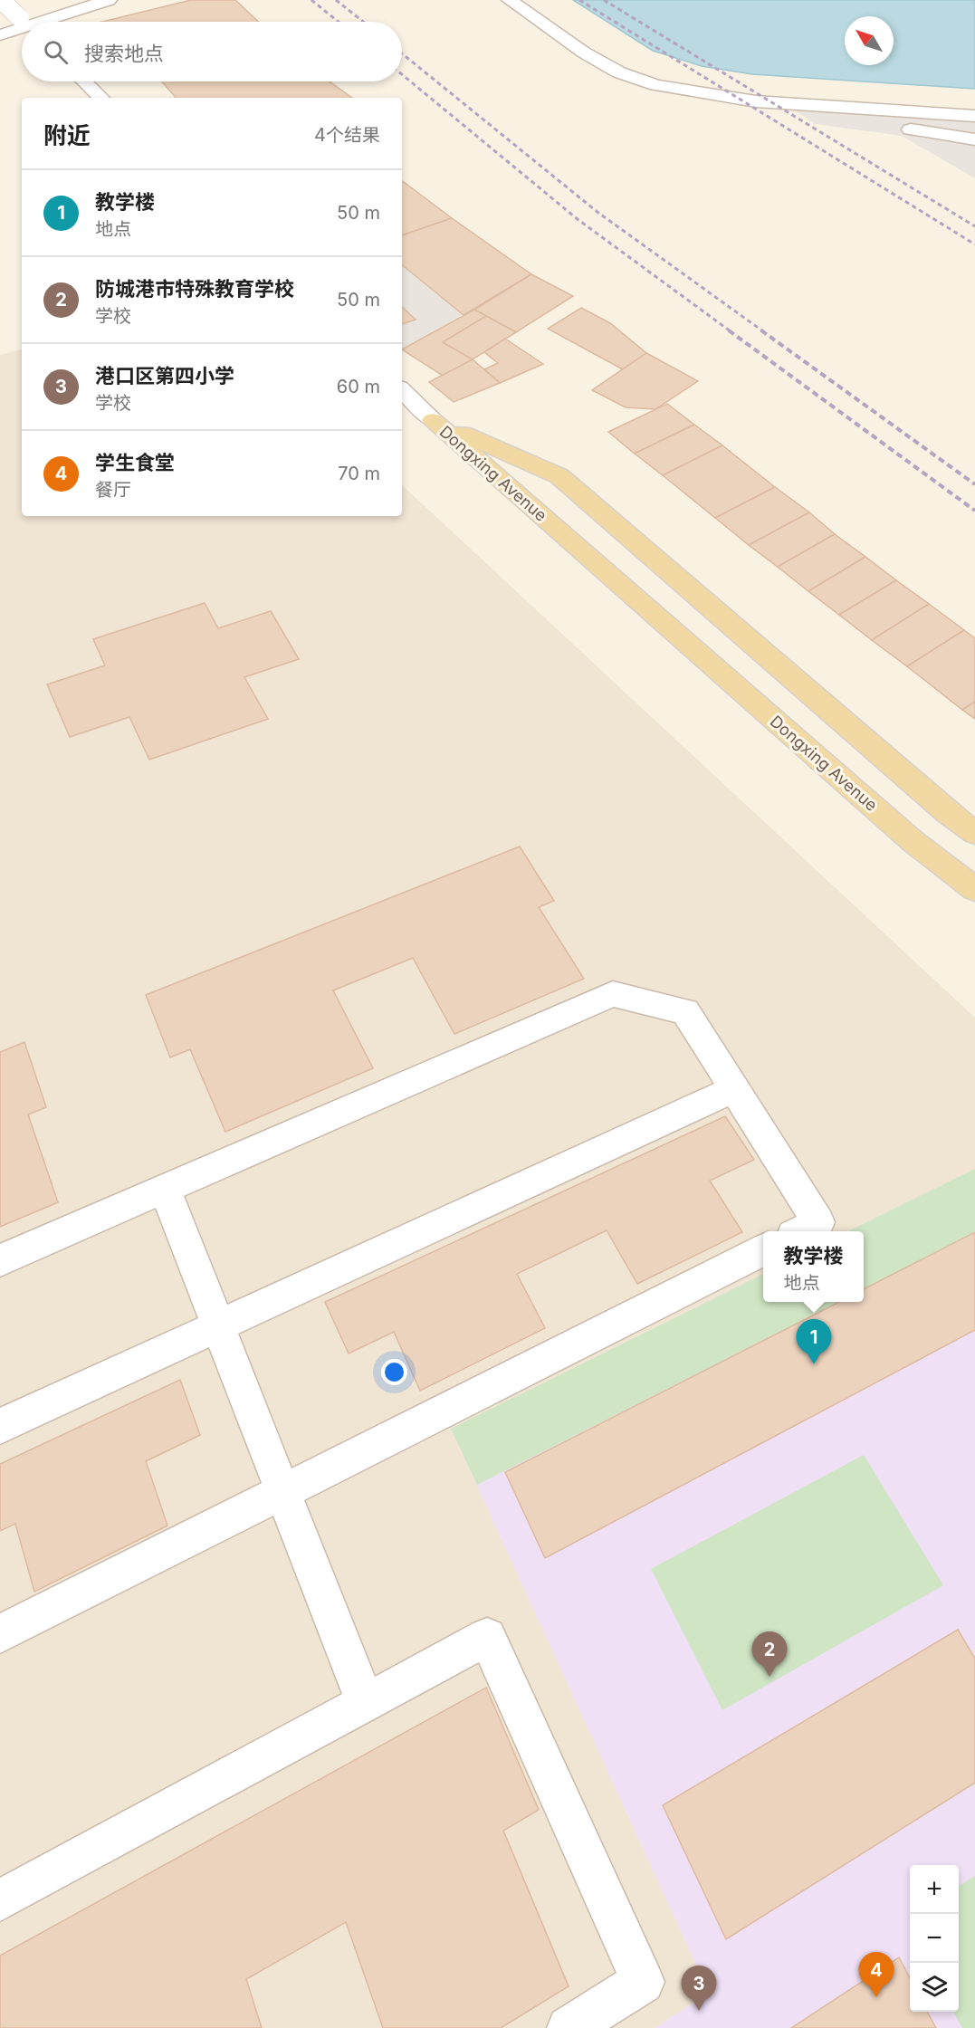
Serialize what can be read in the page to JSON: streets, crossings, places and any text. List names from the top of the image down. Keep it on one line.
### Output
{"streets":{"main road":["Dongxing Avenue"]},"north":"top left","page":{"search":"搜索地点","heading":["附近","4个结果"],"list":[{"mark":"1","name":"教学楼","note":"地点","value":"50 m"},{"mark":"2","name":"防城港市特殊教育学校","note":"学校","value":"50 m"},{"mark":"3","name":"港口区第四小学","note":"学校","value":"60 m"},{"mark":"4","name":"学生食堂","note":"餐厅","value":"70 m"}],"popup":["教学楼","地点"],"pins":["1","2","4","3"],"map_buttons":["+","−"]}}
